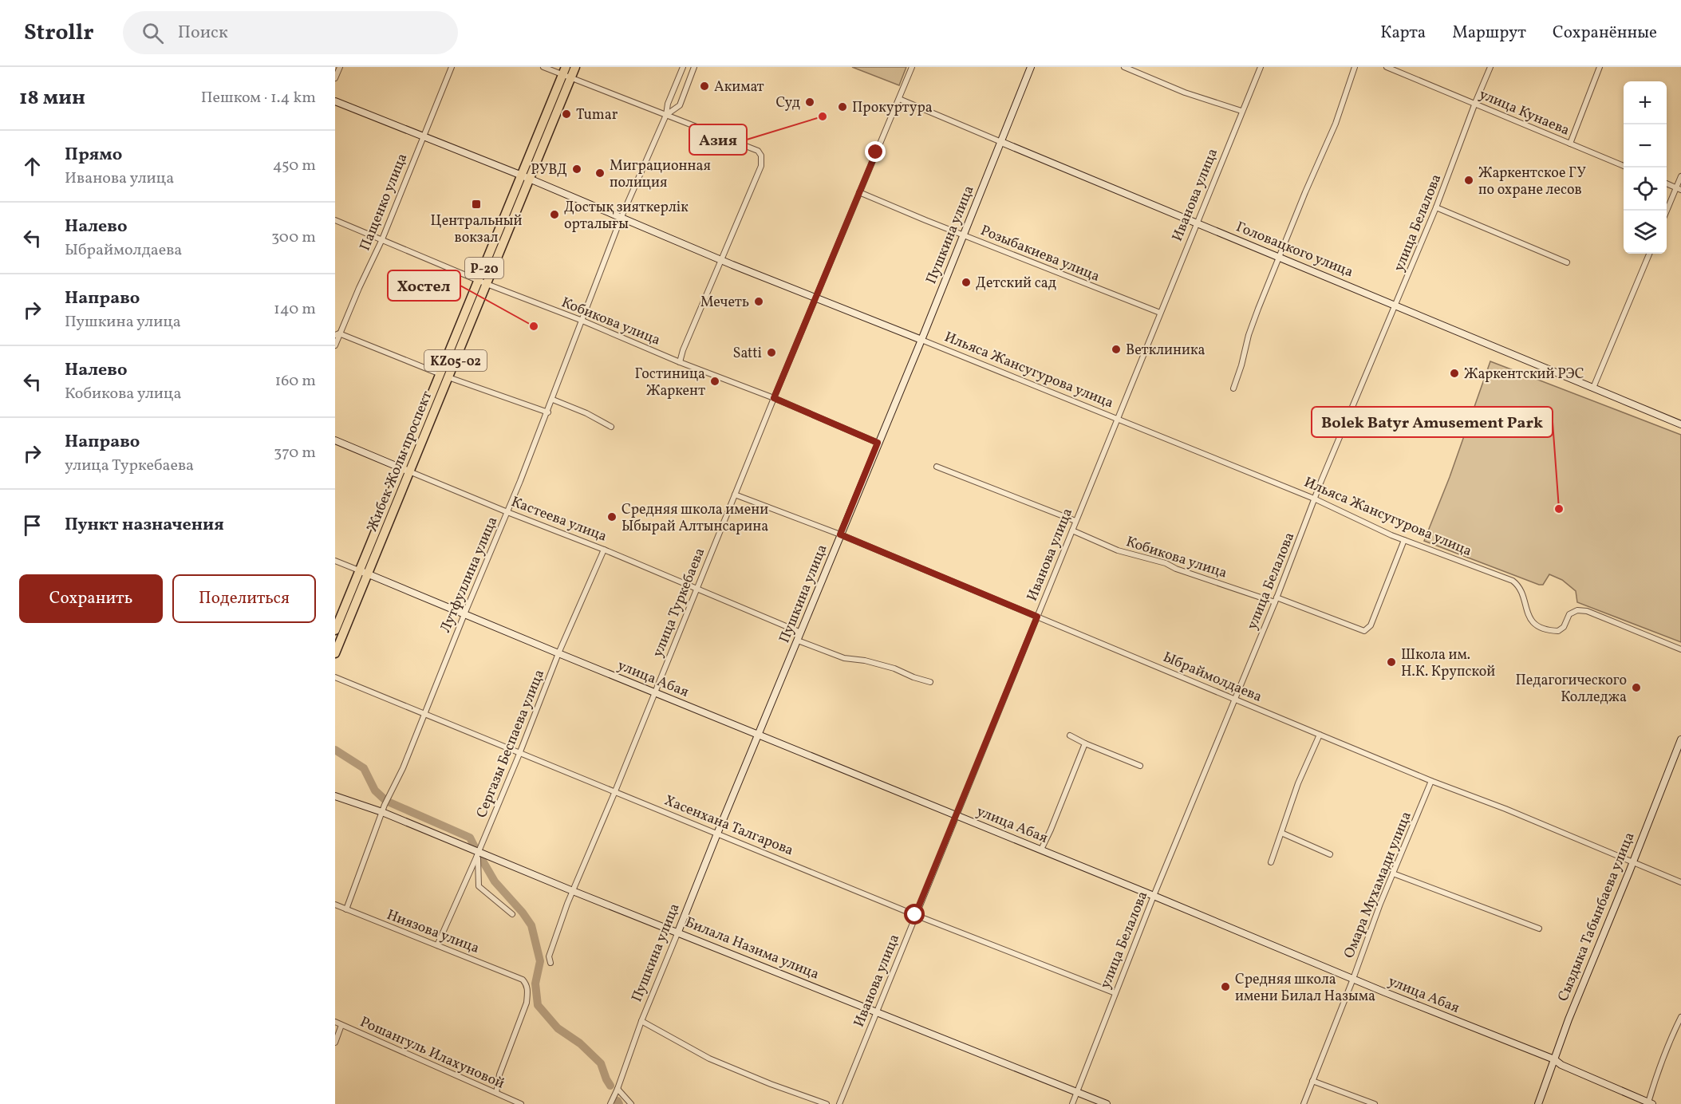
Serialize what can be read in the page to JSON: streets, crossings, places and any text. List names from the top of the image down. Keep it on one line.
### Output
{"streets":{"highway":["Р-20","Жибек Жолы проспект"],"street":["улица Кунаева","Иванова улица","Пащенко улица","улица Белалова","Пушкина улица","Головацкого улица","Розыбакиева улица","Кобикова улица","Ильяса Жансугурова улица","Кастеева улица","Лутфуллина улица","улица Туркебаева","Ыбраймолдаева","улица Абая","Сергазы Беспаева улица","Хасенхана Талгарова","Омара Мухамади улица","Сыздыка Табынбаева улица","Ниязова улица","Билала Назима улица","Рошангуль Илахуновой"]},"crossings":[["улица Кунаева","улица Белалова"],["Иванова улица","Головацкого улица"],["Иванова улица","Розыбакиева улица"],["Иванова улица","Кобикова улица"],["Иванова улица","Ильяса Жансугурова улица"],["Иванова улица","Ыбраймолдаева"],["Иванова улица","улица Абая"],["Иванова улица","Хасенхана Талгарова"],["Иванова улица","Билала Назима улица"],["Пащенко улица","Кобикова улица"],["Пащенко улица","Ильяса Жансугурова улица"],["улица Белалова","Головацкого улица"],["улица Белалова","Кобикова улица"],["улица Белалова","Ильяса Жансугурова улица"],["улица Белалова","Ыбраймолдаева"],["улица Белалова","улица Абая"],["улица Белалова","Хасенхана Талгарова"],["улица Белалова","Билала Назима улица"],["Пушкина улица","Головацкого улица"],["Пушкина улица","Розыбакиева улица"],["Пушкина улица","Кобикова улица"],["Пушкина улица","Ильяса Жансугурова улица"],["Пушкина улица","Кастеева улица"],["Пушкина улица","Ыбраймолдаева"],["Пушкина улица","улица Абая"],["Пушкина улица","Хасенхана Талгарова"],["Пушкина улица","Билала Назима улица"],["Головацкого улица","улица Туркебаева"],["Розыбакиева улица","улица Туркебаева"],["Кобикова улица","Ильяса Жансугурова улица"],["Кобикова улица","Жибек Жолы проспект"],["Кобикова улица","Лутфуллина улица"],["Кобикова улица","улица Туркебаева"],["Ильяса Жансугурова улица","Жибек Жолы проспект"],["Ильяса Жансугурова улица","Лутфуллина улица"],["Ильяса Жансугурова улица","улица Туркебаева"],["Жибек Жолы проспект","Кастеева улица"],["Жибек Жолы проспект","улица Абая"],["Кастеева улица","Лутфуллина улица"],["Кастеева улица","улица Туркебаева"],["Кастеева улица","Сергазы Беспаева улица"],["Лутфуллина улица","улица Абая"],["Лутфуллина улица","Хасенхана Талгарова"],["Лутфуллина улица","Ниязова улица"],["Лутфуллина улица","Билала Назима улица"],["улица Туркебаева","Ыбраймолдаева"],["улица Туркебаева","улица Абая"],["улица Туркебаева","Хасенхана Талгарова"],["улица Туркебаева","Билала Назима улица"],["Ыбраймолдаева","Омара Мухамади улица"],["Ыбраймолдаева","Сыздыка Табынбаева улица"],["улица Абая","Сергазы Беспаева улица"],["улица Абая","Омара Мухамади улица"],["улица Абая","Сыздыка Табынбаева улица"],["Сергазы Беспаева улица","Хасенхана Талгарова"],["Сергазы Беспаева улица","Ниязова улица"],["Сергазы Беспаева улица","Билала Назима улица"],["Ниязова улица","Рошангуль Илахуновой"]],"places":{"other":["Акимат","Суд","Прокуртура","Tumar","Азия","РУВД","Миграционная полиция","Жаркентское ГУ по охране лесов","Достық зияткерлік орталығы","Детский сад","Мечеть","Хостел","Ветклиника","Satti","Жаркентский РЭС","Гостиница Жаркент","Bolek Batyr Amusement Park","Средняя школа имени Ыбырай Алтынсарина","Школа им. Н.К. Крупской","Педагогического Колледжа","Средняя школа имени Билал Назыма"],"transit":["Центральный вокзал"]},"page":{"header":"Strollr","search":"Поиск","nav":["Карта","Маршрут","Сохранённые"],"heading":["18 мин","Пешком · 1.4 km"],"map_buttons":["+","−"],"list":[["Прямо","Иванова улица","450 m"],["Налево","Ыбраймолдаева","300 m"],["Направо","Пушкина улица","140 m"],["Налево","Кобикова улица","160 m"],["Направо","улица Туркебаева","370 m"],"Пункт назначения"],"buttons":["Сохранить","Поделиться"]}}
